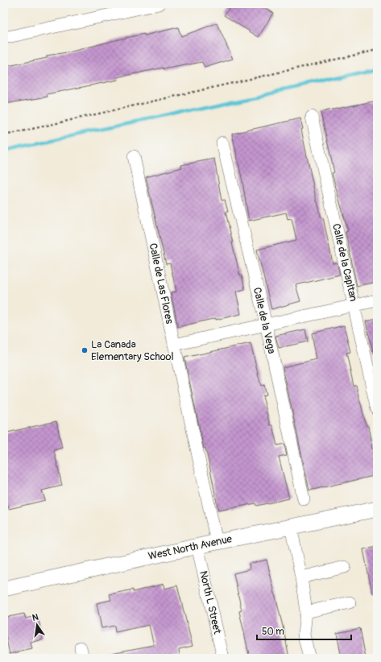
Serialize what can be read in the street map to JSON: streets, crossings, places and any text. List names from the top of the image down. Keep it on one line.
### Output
{"streets":{"street":["Calle de la Capltan","Calle de Las Flores","Calle de la Vega","West North Avenue","North L Street"]},"crossings":[["Calle de Las Flores","West North Avenue"],["West North Avenue","North L Street"]],"places":["La Canada Elementary School"],"scale_bar":"50 m","north":"top"}
